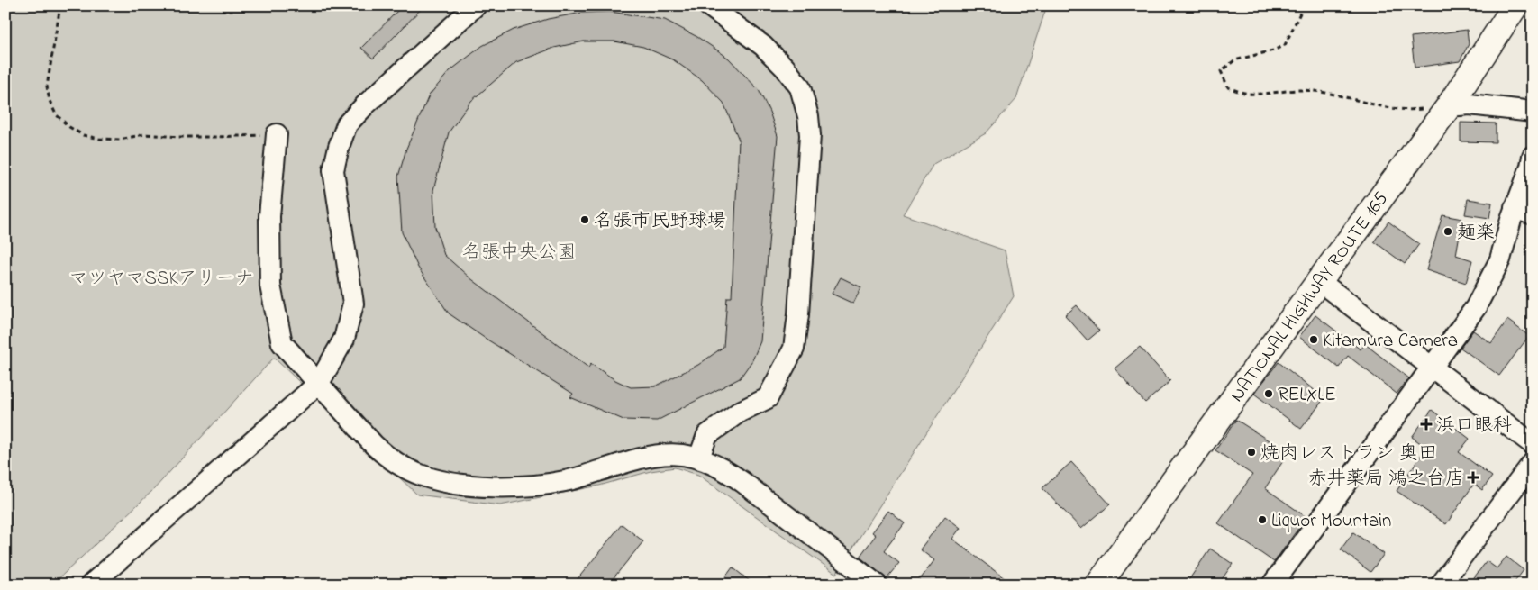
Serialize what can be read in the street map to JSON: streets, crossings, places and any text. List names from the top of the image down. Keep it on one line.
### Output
{"streets":{"highway":["NATIONAL HIGHWAY ROUTE 165"]},"parks":["名張中央公園","マツヤマSSKアリーナ"],"places":{"other":["名張市民野球場","麺楽","Kitamura Camera","RELXLE","焼肉レストラン 奥田","Liquor Mountain"],"health":["浜口眼科","赤井薬局 鴻之台店"]}}
